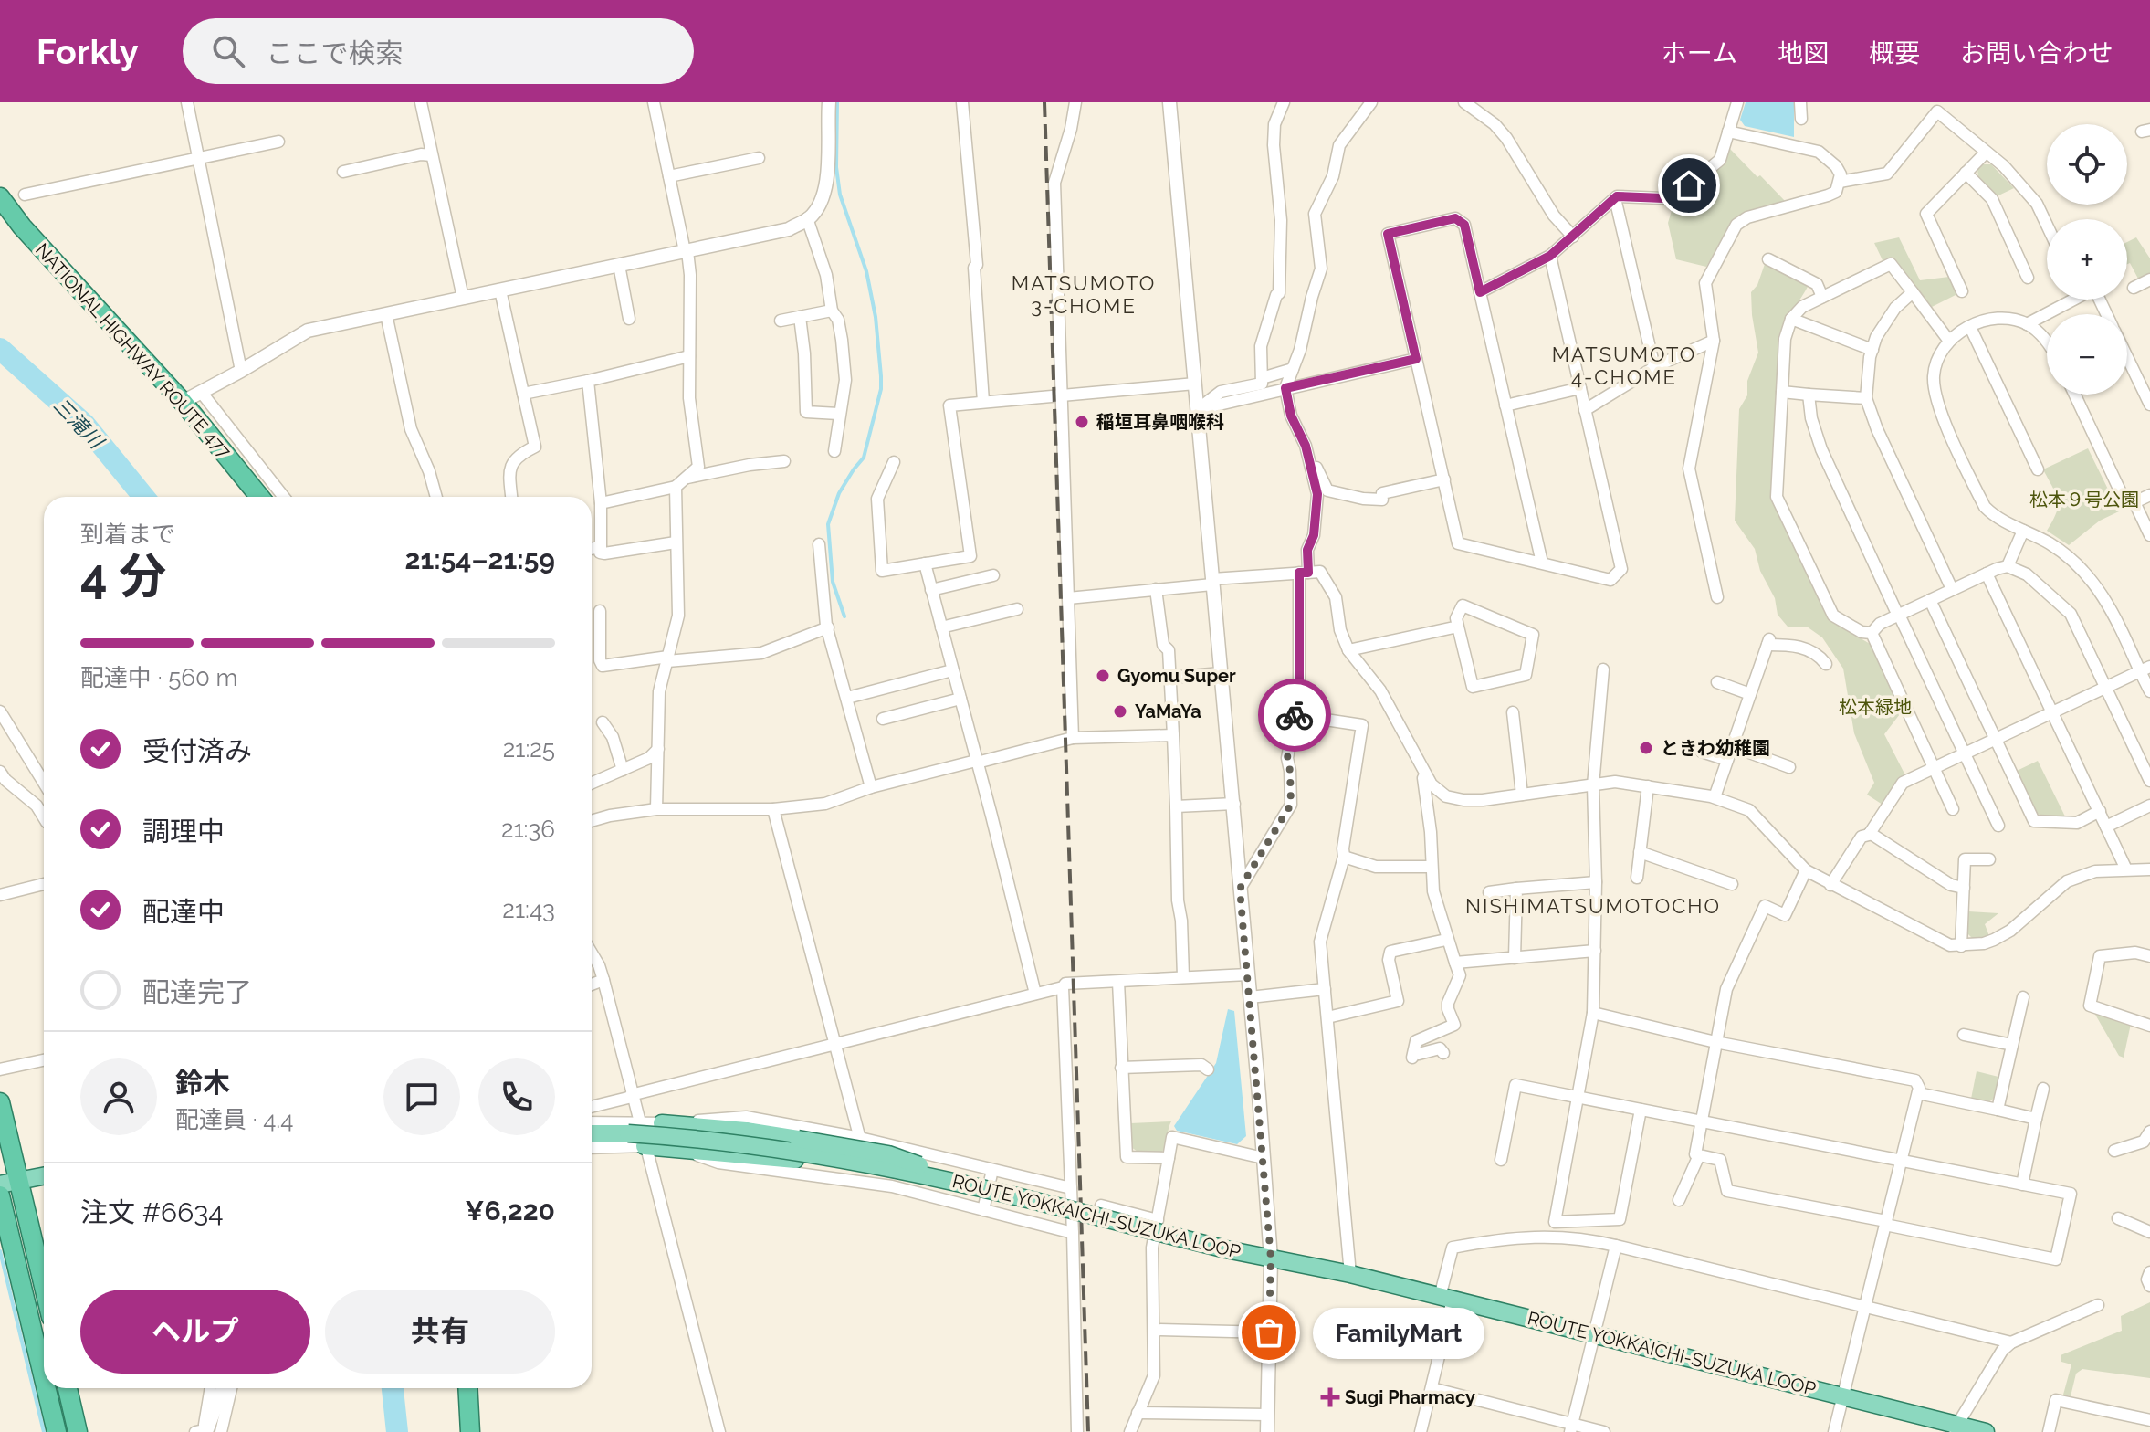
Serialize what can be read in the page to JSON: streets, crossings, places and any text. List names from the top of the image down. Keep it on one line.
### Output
{"streets":{"highway":["NATIONAL HIGHWAY ROUTE 477"],"main road":["ROUTE YOKKAICHI-SUZUKA LOOP"]},"districts":["MATSUMOTO 3-CHOME","MATSUMOTO 4-CHOME","NISHIMATSUMOTOCHO"],"water":["三滝川"],"parks":["松本９号公園","松本緑地"],"places":{"other":["稲垣耳鼻咽喉科","Gyomu Super","YaMaYa","ときわ幼稚園","FamilyMart"],"health":["Sugi Pharmacy"]},"page":{"header":"Forkly","search":"ここで検索","nav":["ホーム","地図","概要","お問い合わせ"],"map_buttons":["+","−"],"heading":["4 分","到着まで","21:54–21:59"],"panel":["鈴木","配達員 · 4.4","注文 #6634","¥6,220"],"bar":"配達中 · 560 m","list":[["受付済み","21:25"],["調理中","21:36"],["配達中","21:43"],"配達完了"],"buttons":["ヘルプ","共有"],"bubble":"FamilyMart"}}
